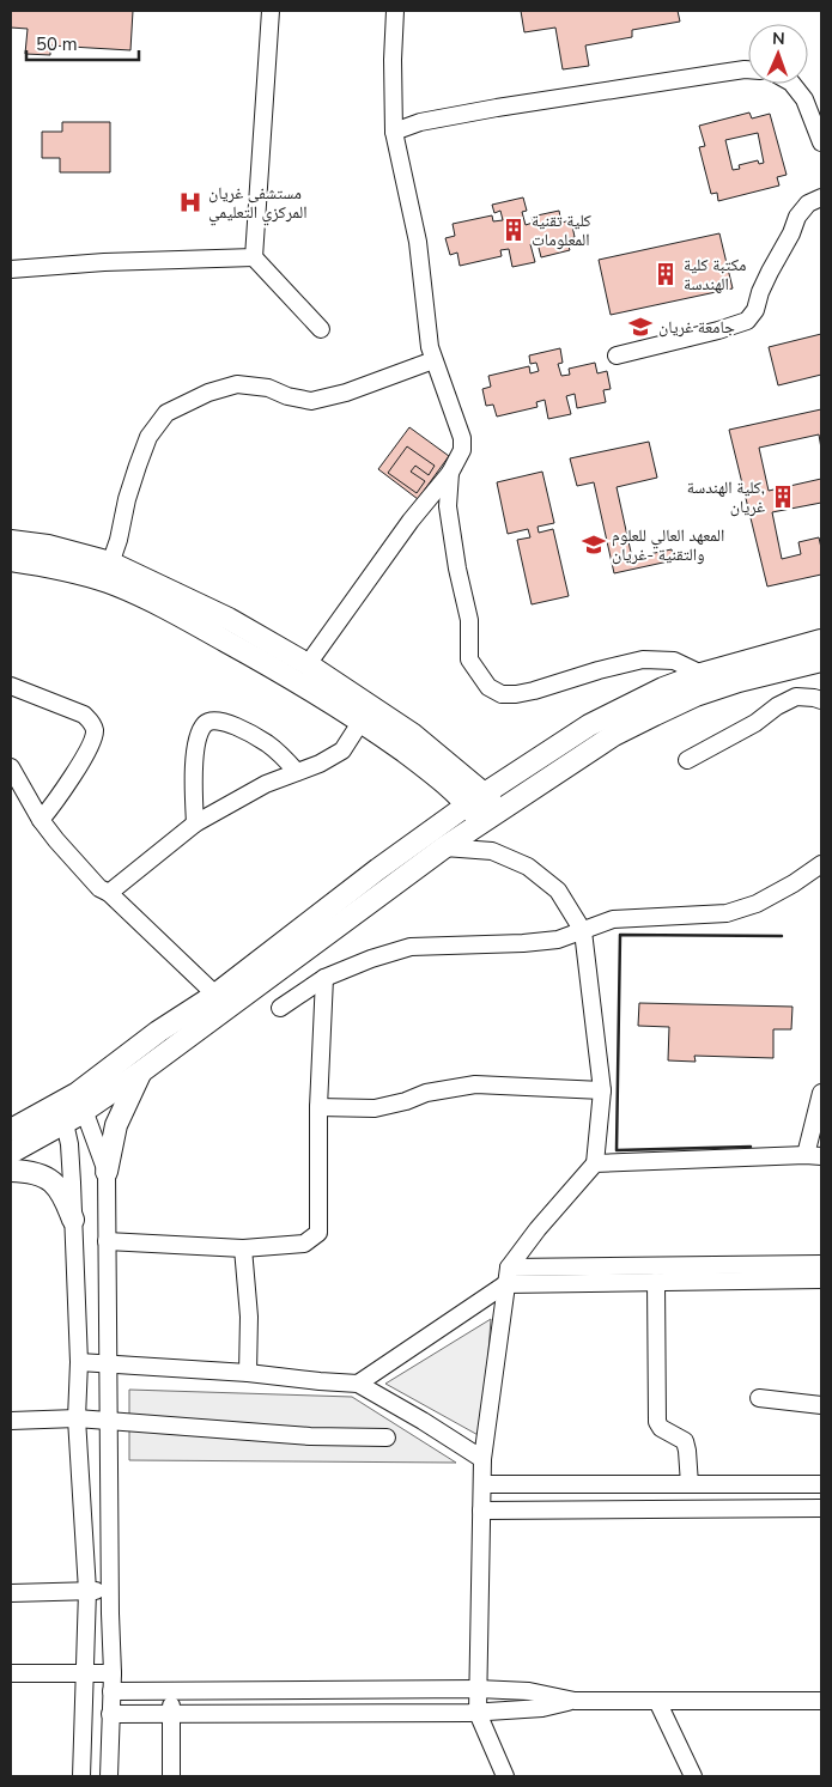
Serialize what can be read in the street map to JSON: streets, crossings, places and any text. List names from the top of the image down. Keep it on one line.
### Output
{"places":{"hospital":["مستشفى غريان المركزي التعليمي"],"building":["كلية تقنية المعلومات","مكتبة كلية الهندسة","كلية الهندسة, غريان"],"school or university":["جامعة غريان","المعهد العالي للعلوم والتقنية -غريان"]},"scale_bar":"50 m","north":"top"}
